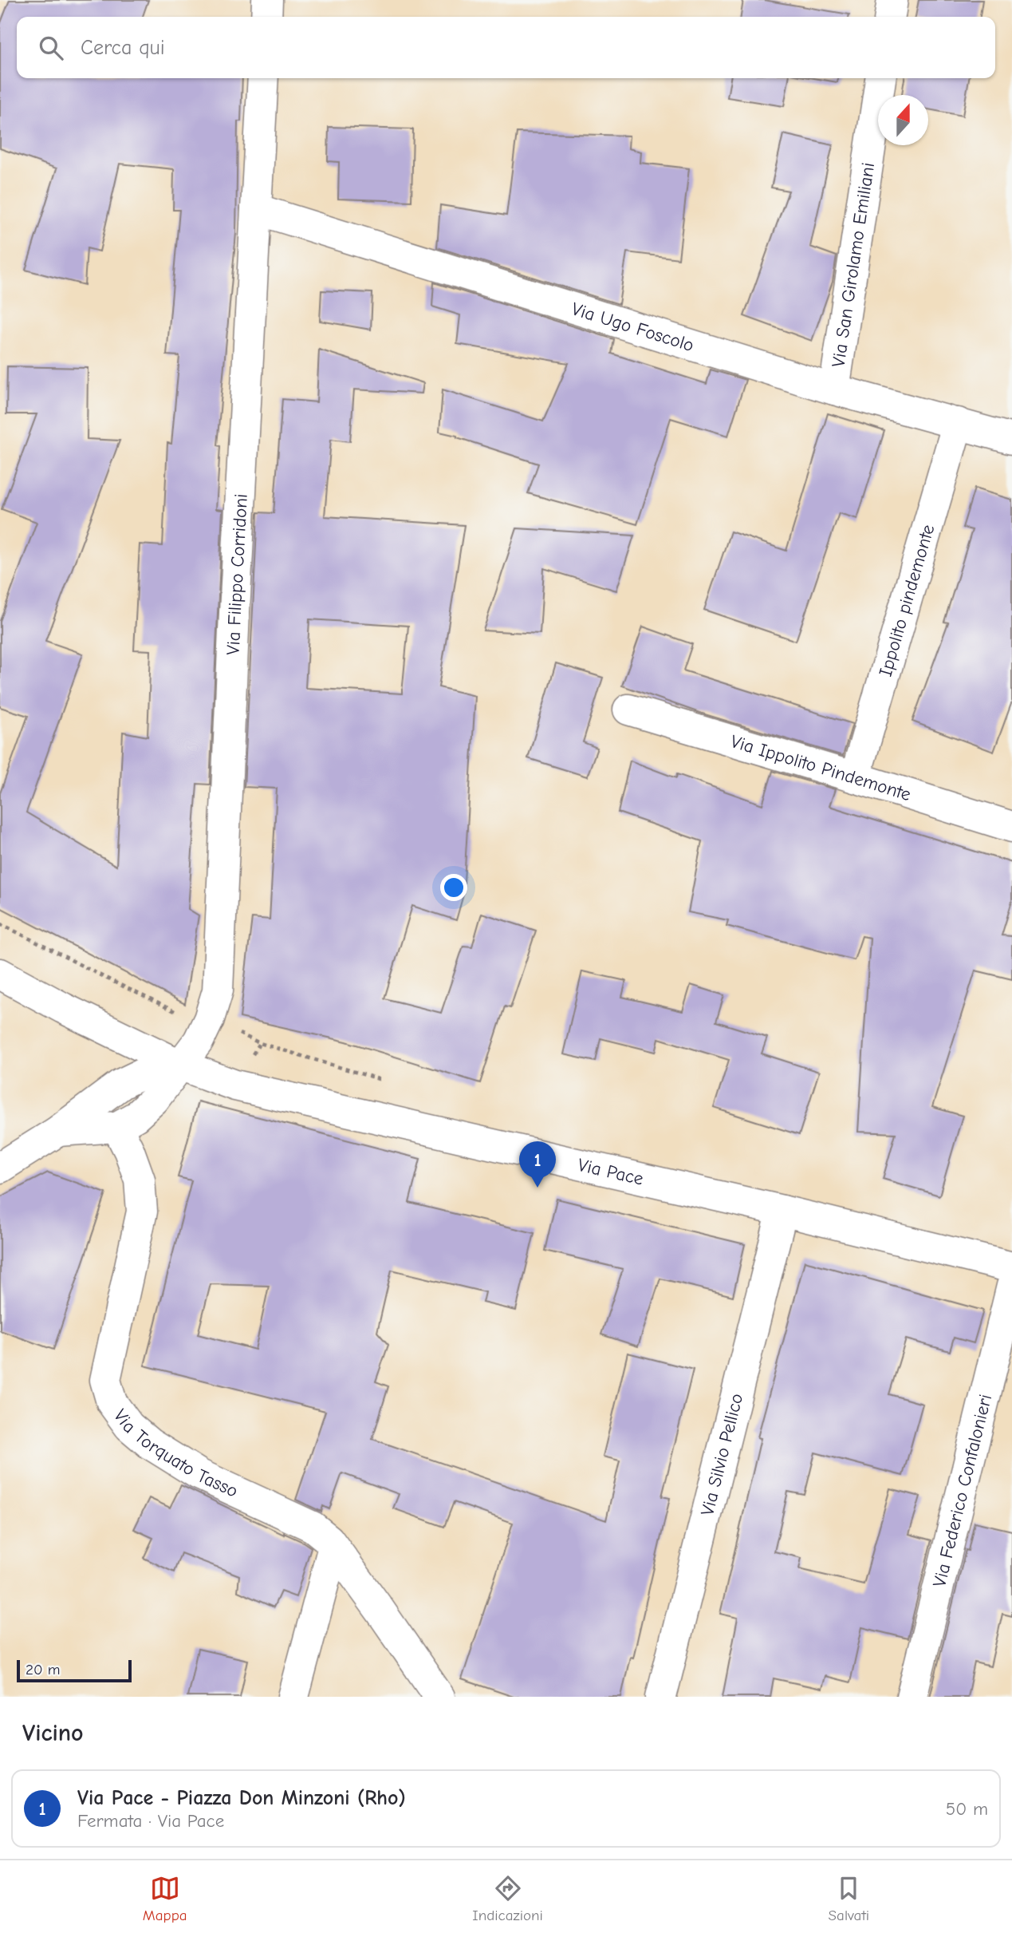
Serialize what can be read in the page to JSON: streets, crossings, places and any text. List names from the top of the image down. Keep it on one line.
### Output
{"streets":{"street":["Via San Girolamo Emiliani","Via Ugo Foscolo","Via Filippo Corridoni","Ippolito pindemonte","Via Ippolito Pindemonte","Via Pace","Via Torquato Tasso","Via Silvio Pellico","Via Federico Confalonieri"]},"crossings":[["Via San Girolamo Emiliani","Via Ugo Foscolo"],["Via Ugo Foscolo","Via Filippo Corridoni"],["Via Ugo Foscolo","Ippolito pindemonte"],["Via Filippo Corridoni","Via Pace"],["Via Filippo Corridoni","Via Torquato Tasso"],["Ippolito pindemonte","Via Ippolito Pindemonte"],["Via Pace","Via Silvio Pellico"]],"scale_bar":"20 m","north":"top","page":{"search":"Cerca qui","pins":"1","scale":"20 m","heading":"Vicino","list":[{"mark":"1","name":"Via Pace - Piazza Don Minzoni (Rho)","note":"Fermata · Via Pace","value":"50 m"}],"nav":["Mappa","Indicazioni","Salvati"]}}
